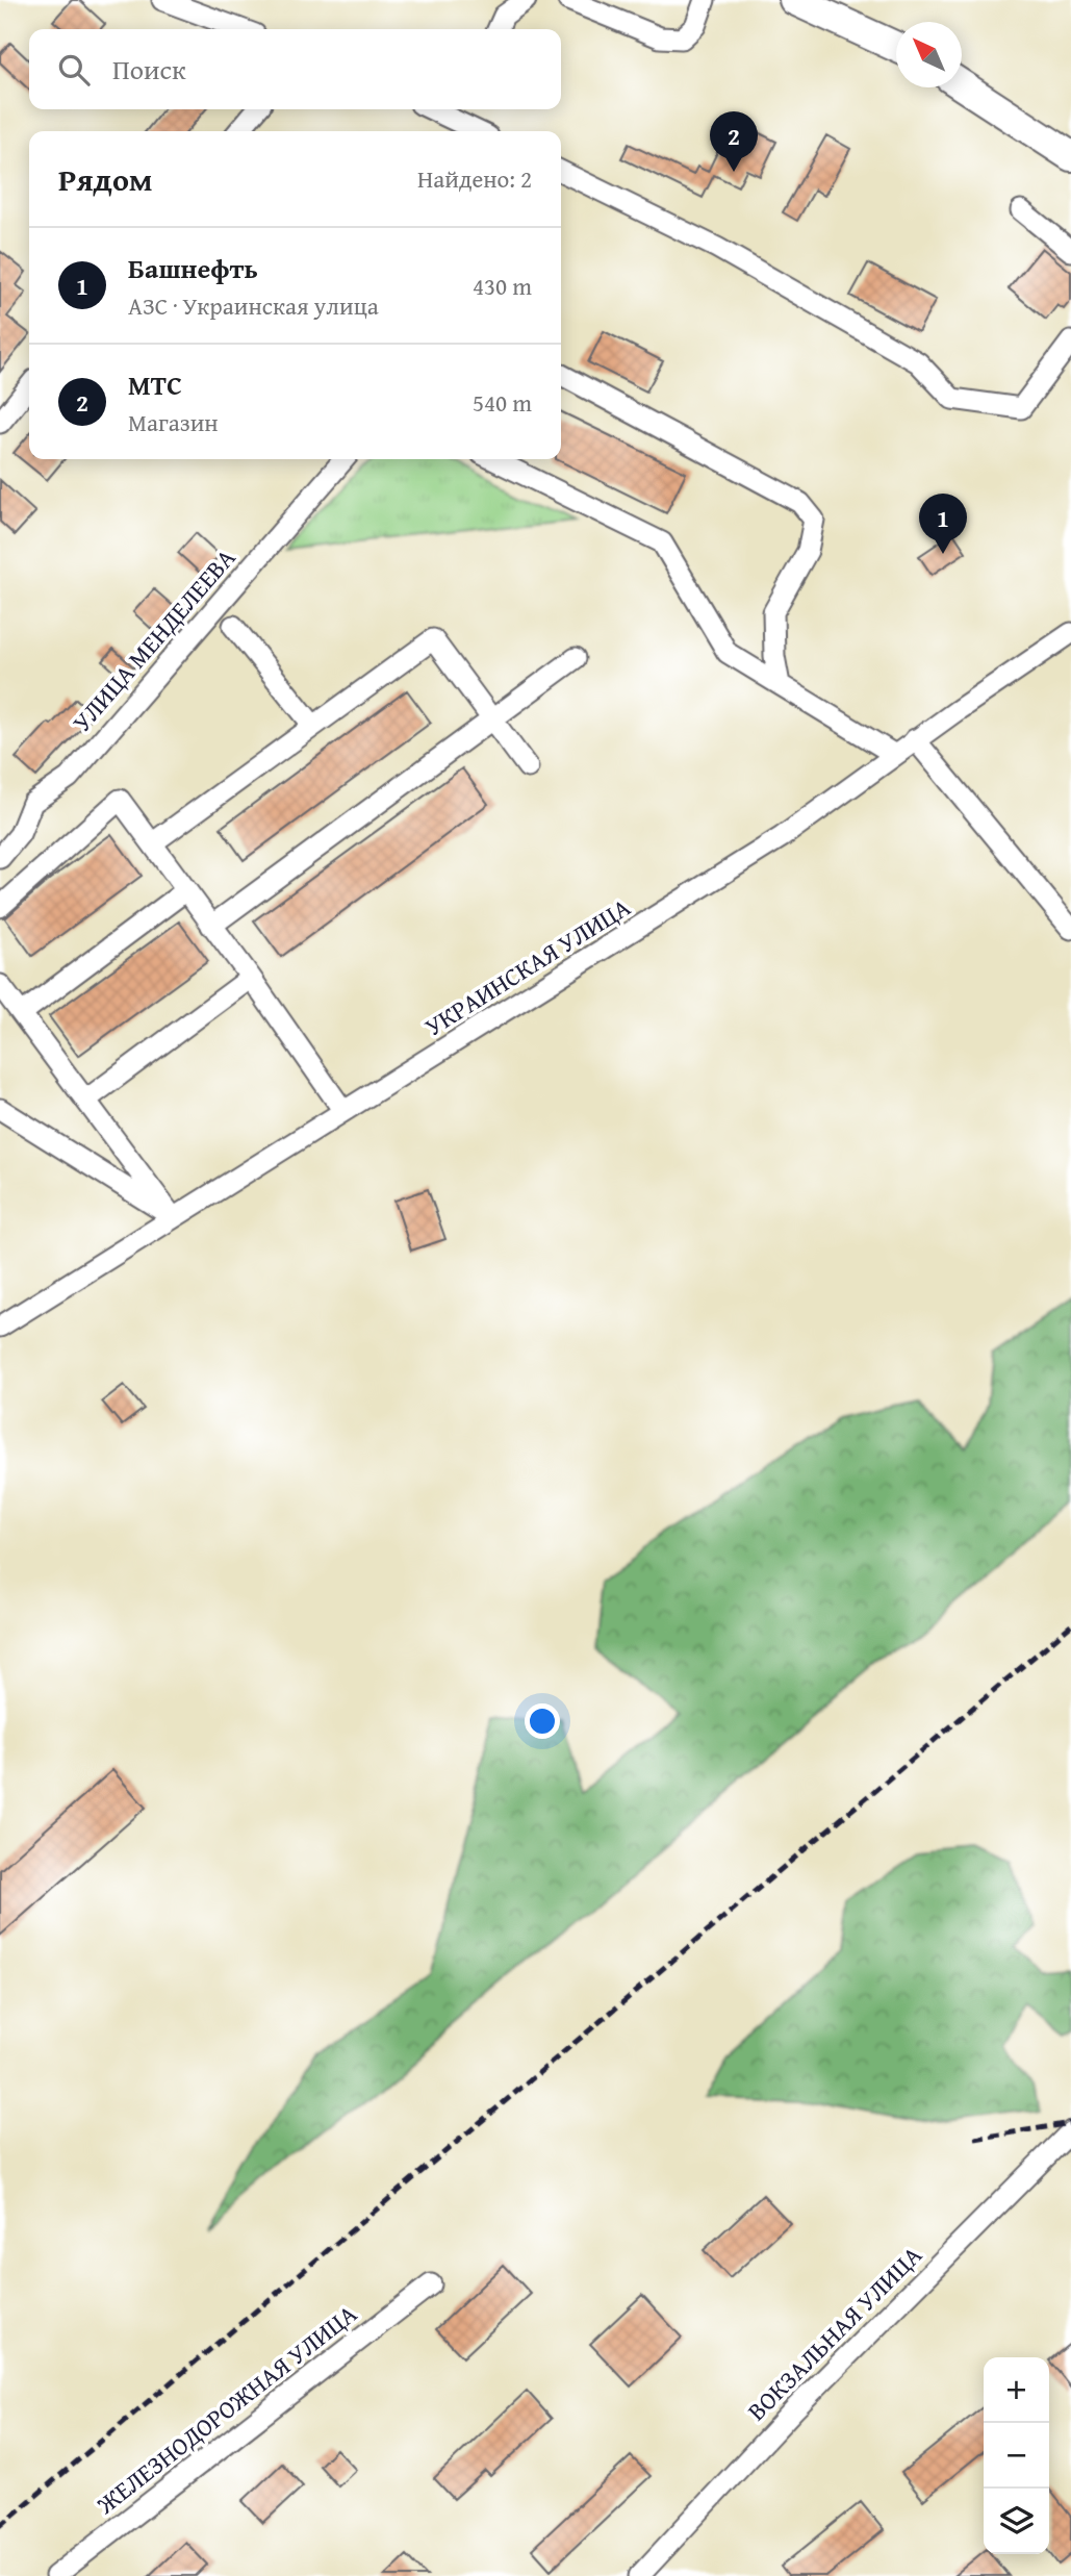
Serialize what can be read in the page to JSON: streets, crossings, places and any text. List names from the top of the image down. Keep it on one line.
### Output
{"streets":{"street":["УЛИЦА МЕНДЕЛЕЕВА","УКРАИНСКАЯ УЛИЦА","ВОКЗАЛЬНАЯ УЛИЦА","ЖЕЛЕЗНОДОРОЖНАЯ УЛИЦА"]},"north":"top left","page":{"search":"Поиск","pins":["2","1"],"heading":["Рядом","Найдено: 2"],"list":[{"mark":"1","name":"Башнефть","note":"АЗС · Украинская улица","value":"430 m"},{"mark":"2","name":"МТС","note":"Магазин","value":"540 m"}],"map_buttons":["+","−"]}}
